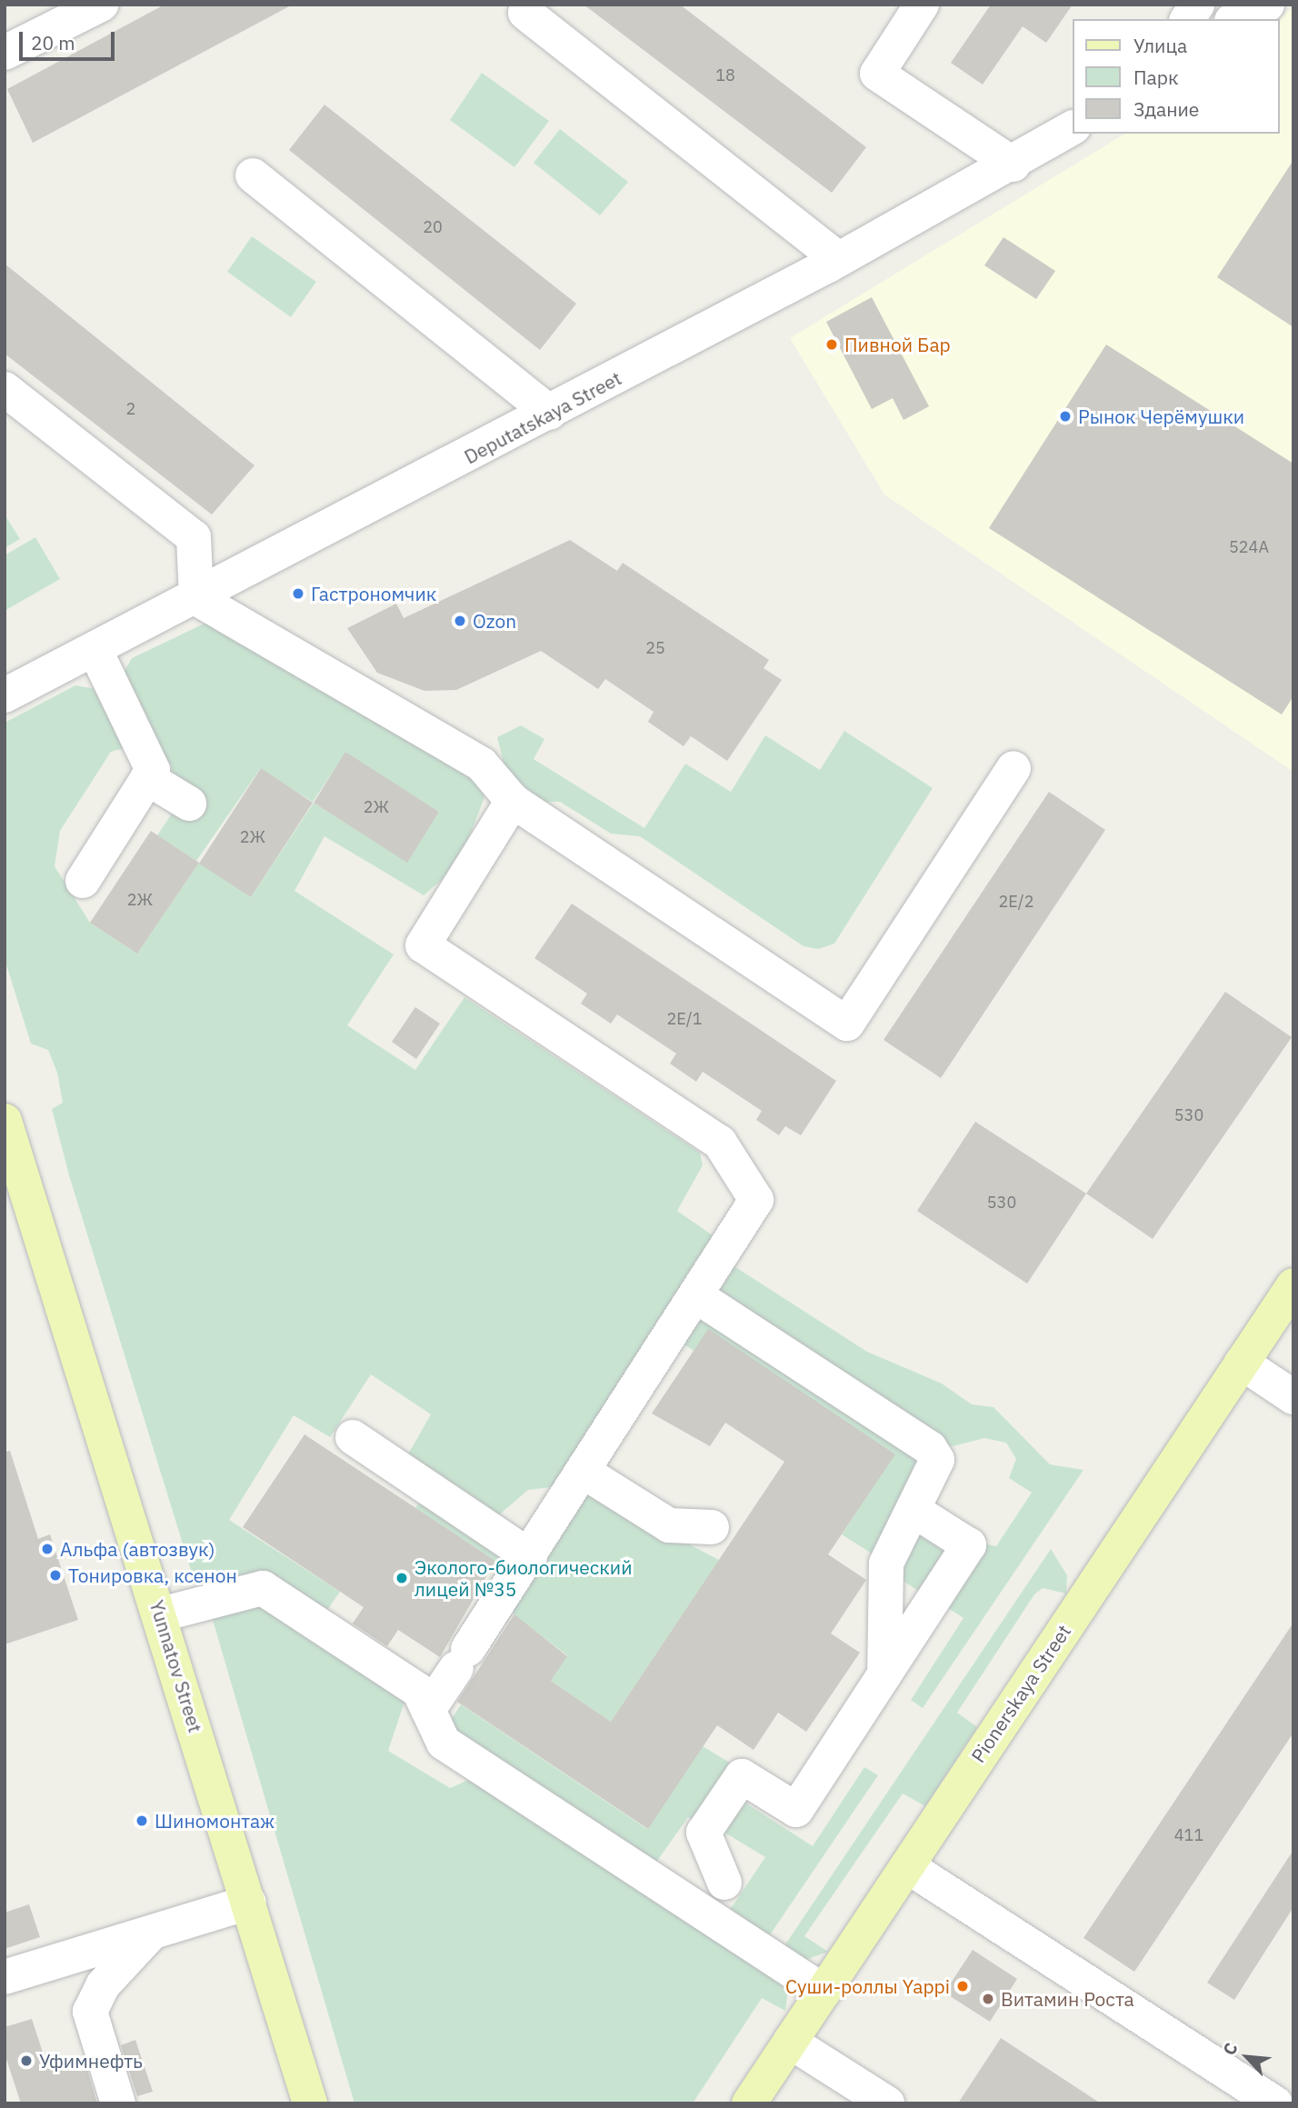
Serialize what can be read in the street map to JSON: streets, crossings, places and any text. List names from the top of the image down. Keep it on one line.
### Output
{"streets":{"main road":["Yunnatov Street","Pionerskaya Street"],"street":["Deputatskaya Street"]},"places":["Пивной Бар","Рынок Черёмушки","Гастрономчик","Ozon","Альфа (автозвук)","Тонировка, ксенон","Эколого-биологический лицей №35","Шиномонтаж","Суши-роллы Yappi","Витамин Роста","Уфимнефть"],"house_numbers":["18","20","2","524А","25","2Ж","2Ж","2Ж","2Е/2","2Е/1","530","530","411"],"legend":["Улица","Парк","Здание"],"scale_bar":"20 m","north":"top left"}
